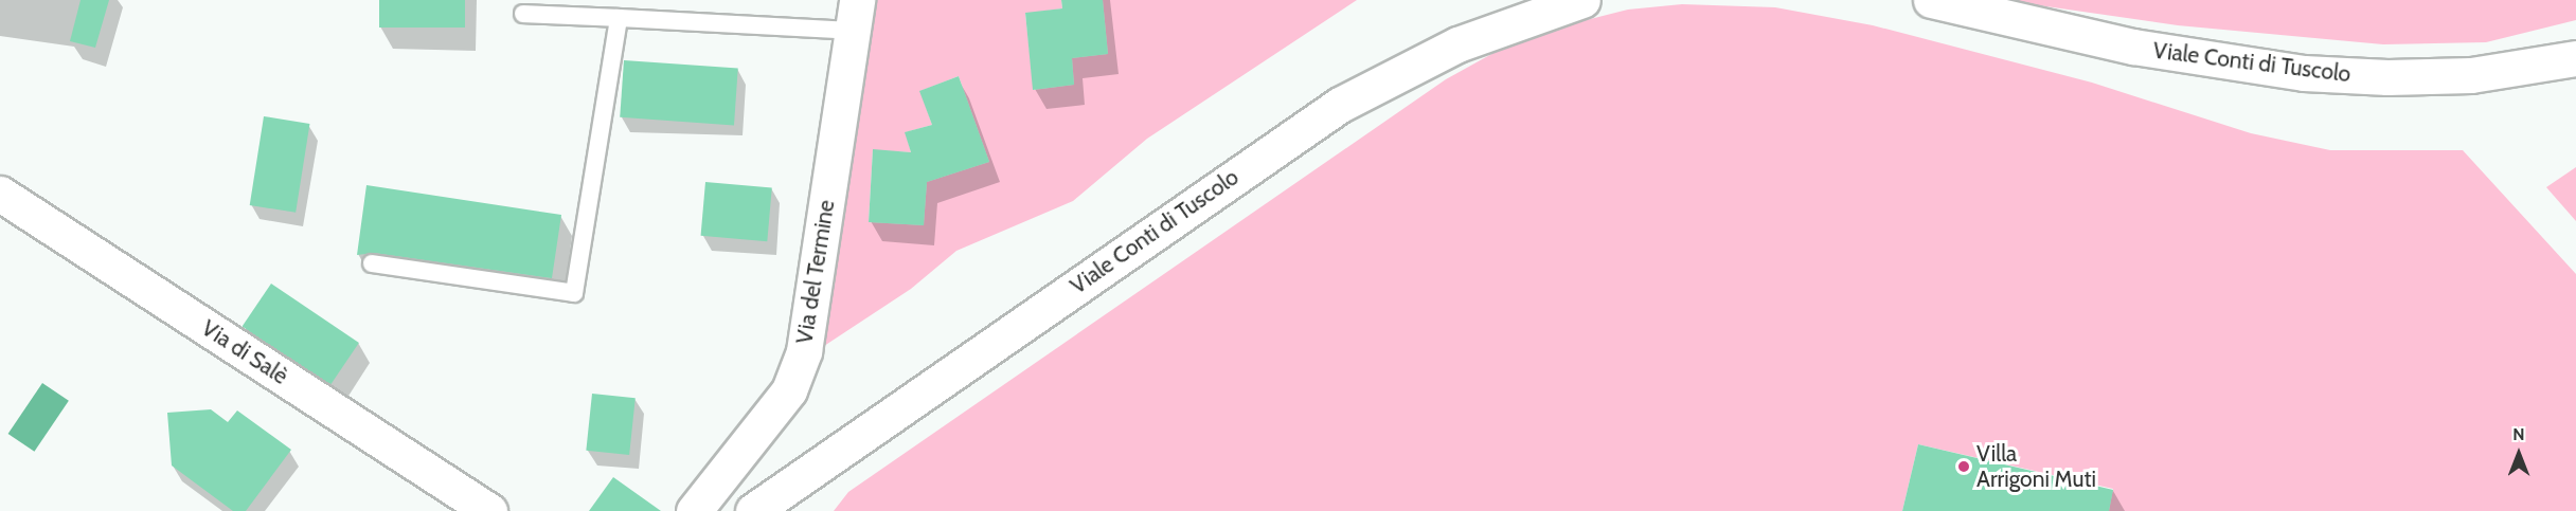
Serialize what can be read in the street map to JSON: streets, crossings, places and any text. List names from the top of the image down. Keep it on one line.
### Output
{"streets":{"main road":["Viale Conti di Tuscolo","Via del Termine","Via di Salè"]},"places":["Villa Arrigoni Muti"],"north":"top"}
